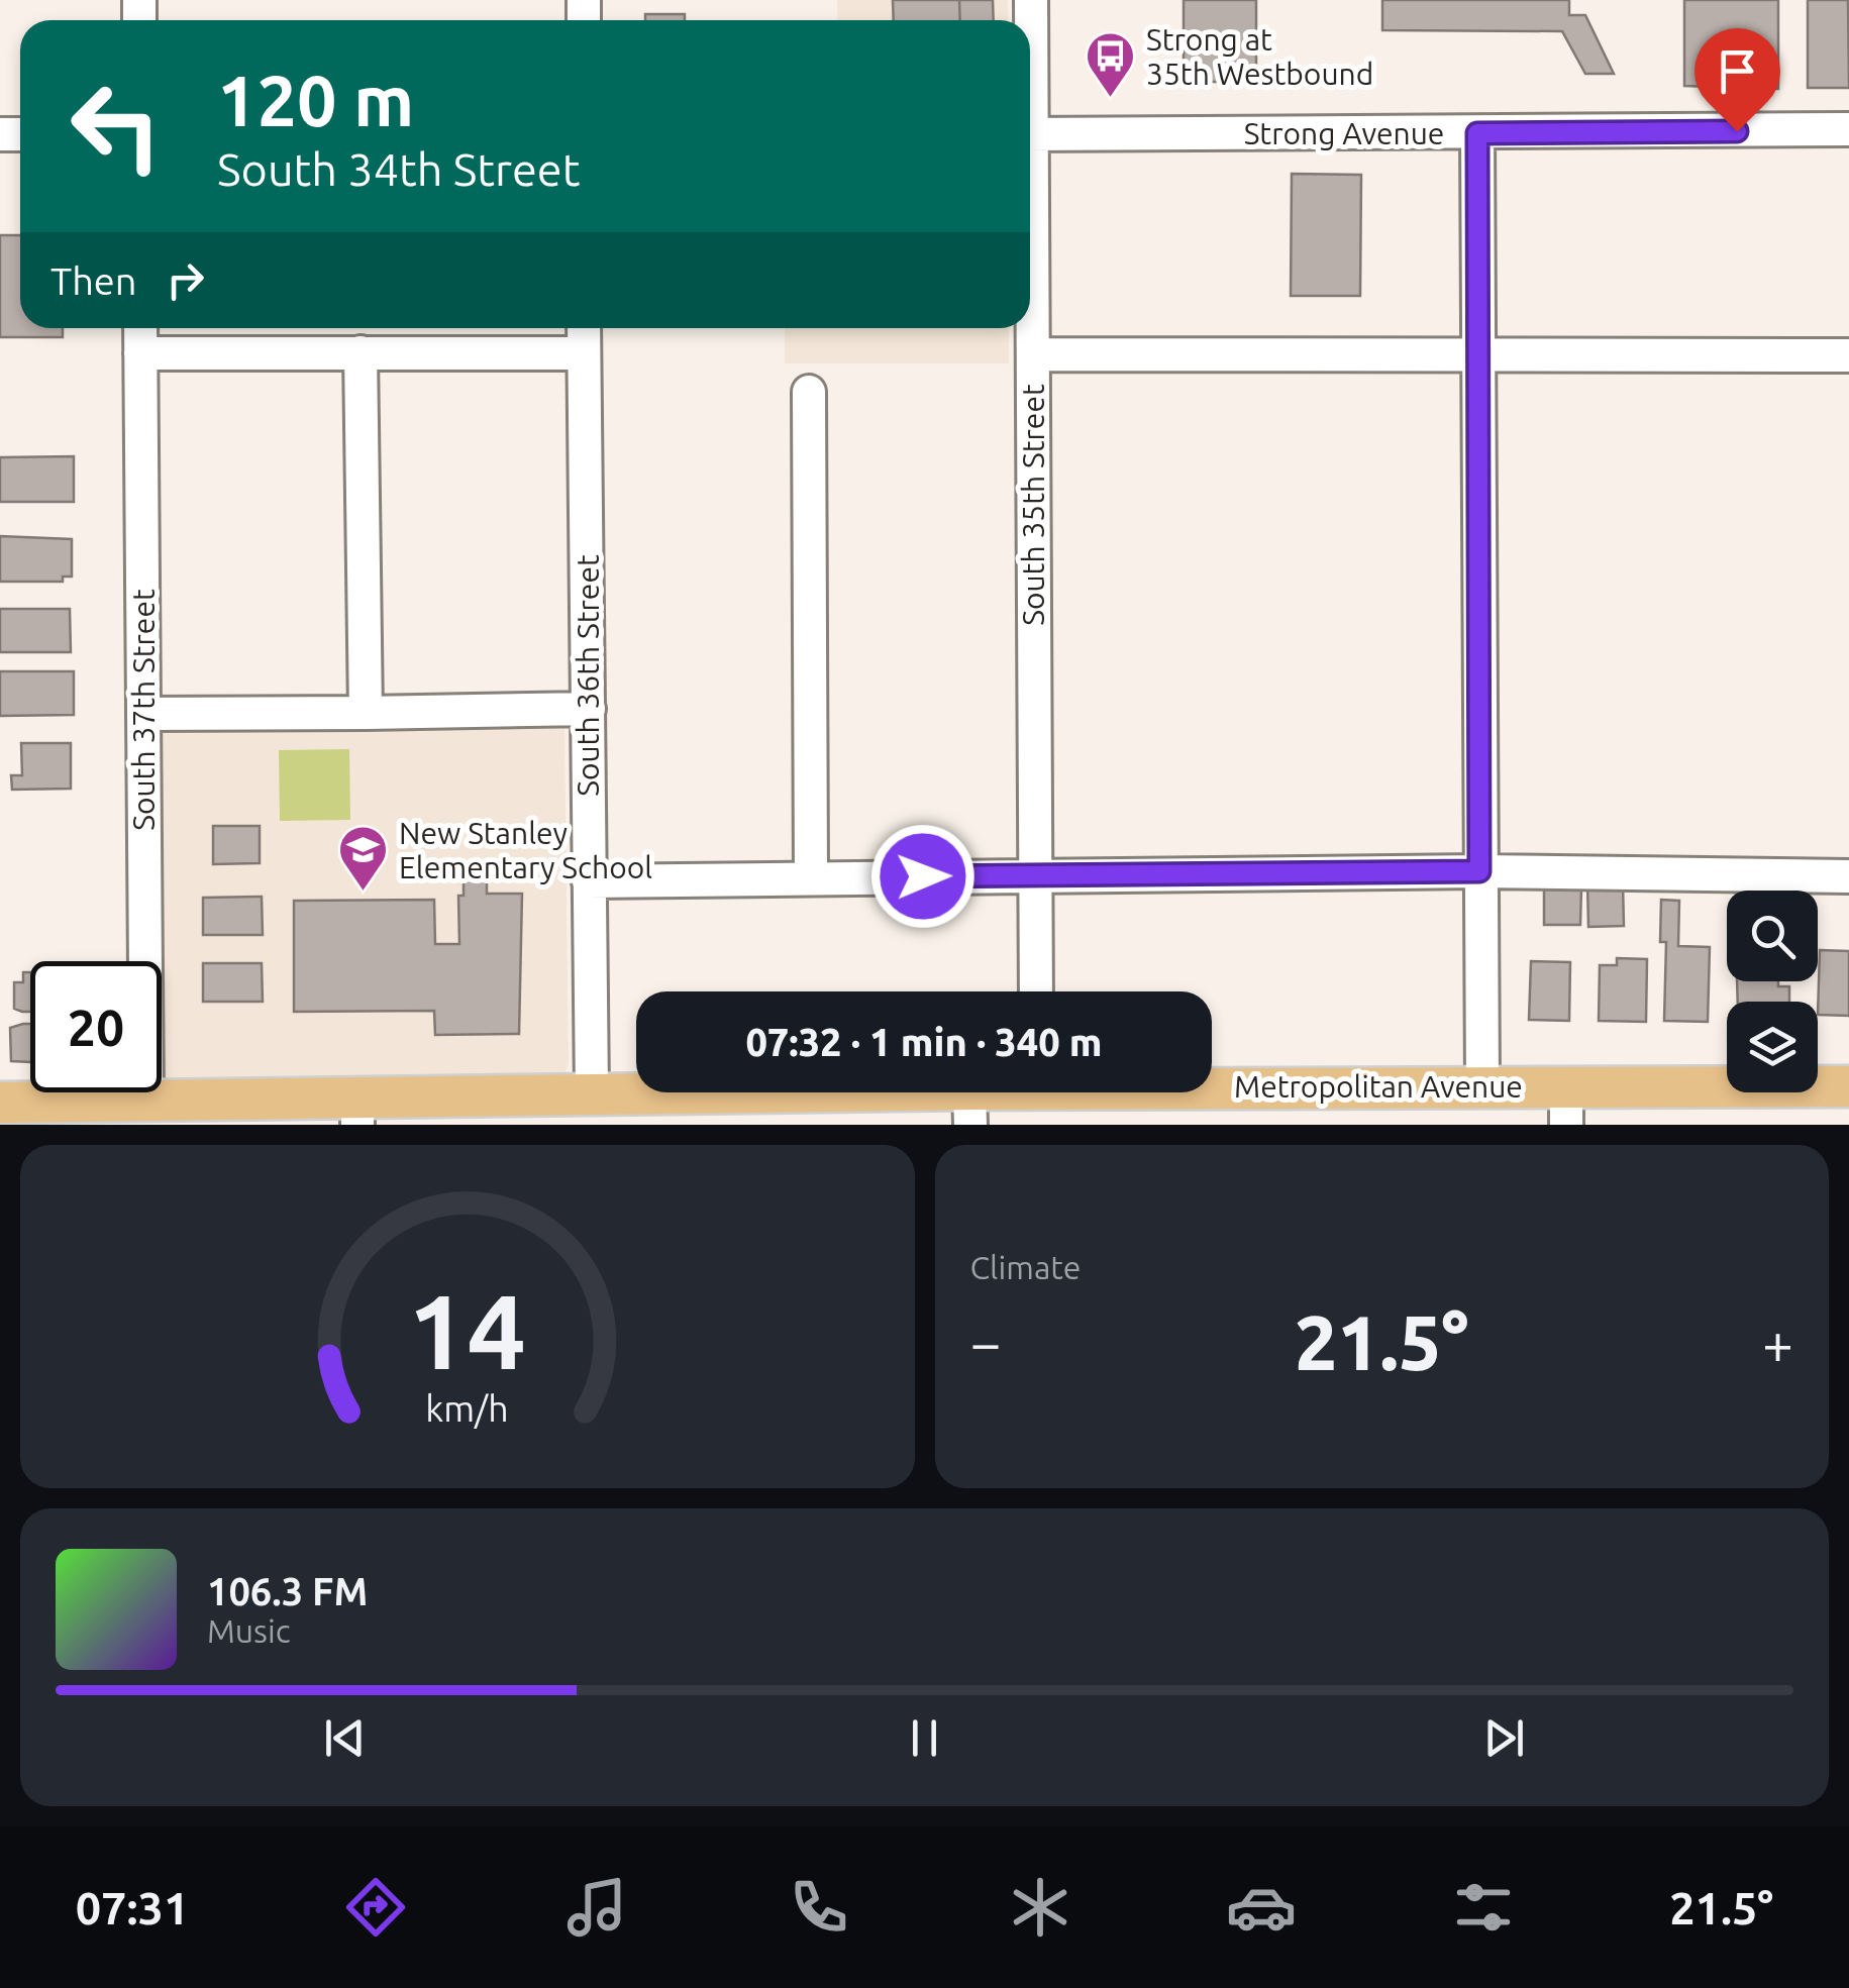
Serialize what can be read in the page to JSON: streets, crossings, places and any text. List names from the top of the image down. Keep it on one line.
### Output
{"streets":{"main road":["Metropolitan Avenue"],"street":["Strong Avenue","South 35th Street","South 36th Street","South 37th Street"]},"crossings":[["South 36th Street","Metropolitan Avenue"],["South 37th Street","Metropolitan Avenue"]],"places":{"bus stop":["Strong at 35th Westbound"],"school or university":["New Stanley Elementary School"]},"page":{"turn":["120 m","South 34th Street"],"then":"Then","limit":"20","trip":"07:32 · 1 min · 340 m","tile":"Climate","heat":["−","21.5°","+"],"song":["106.3 FM","Music"],"tabs":["07:31","21.5°"],"gauge":["14","km/h"]}}
